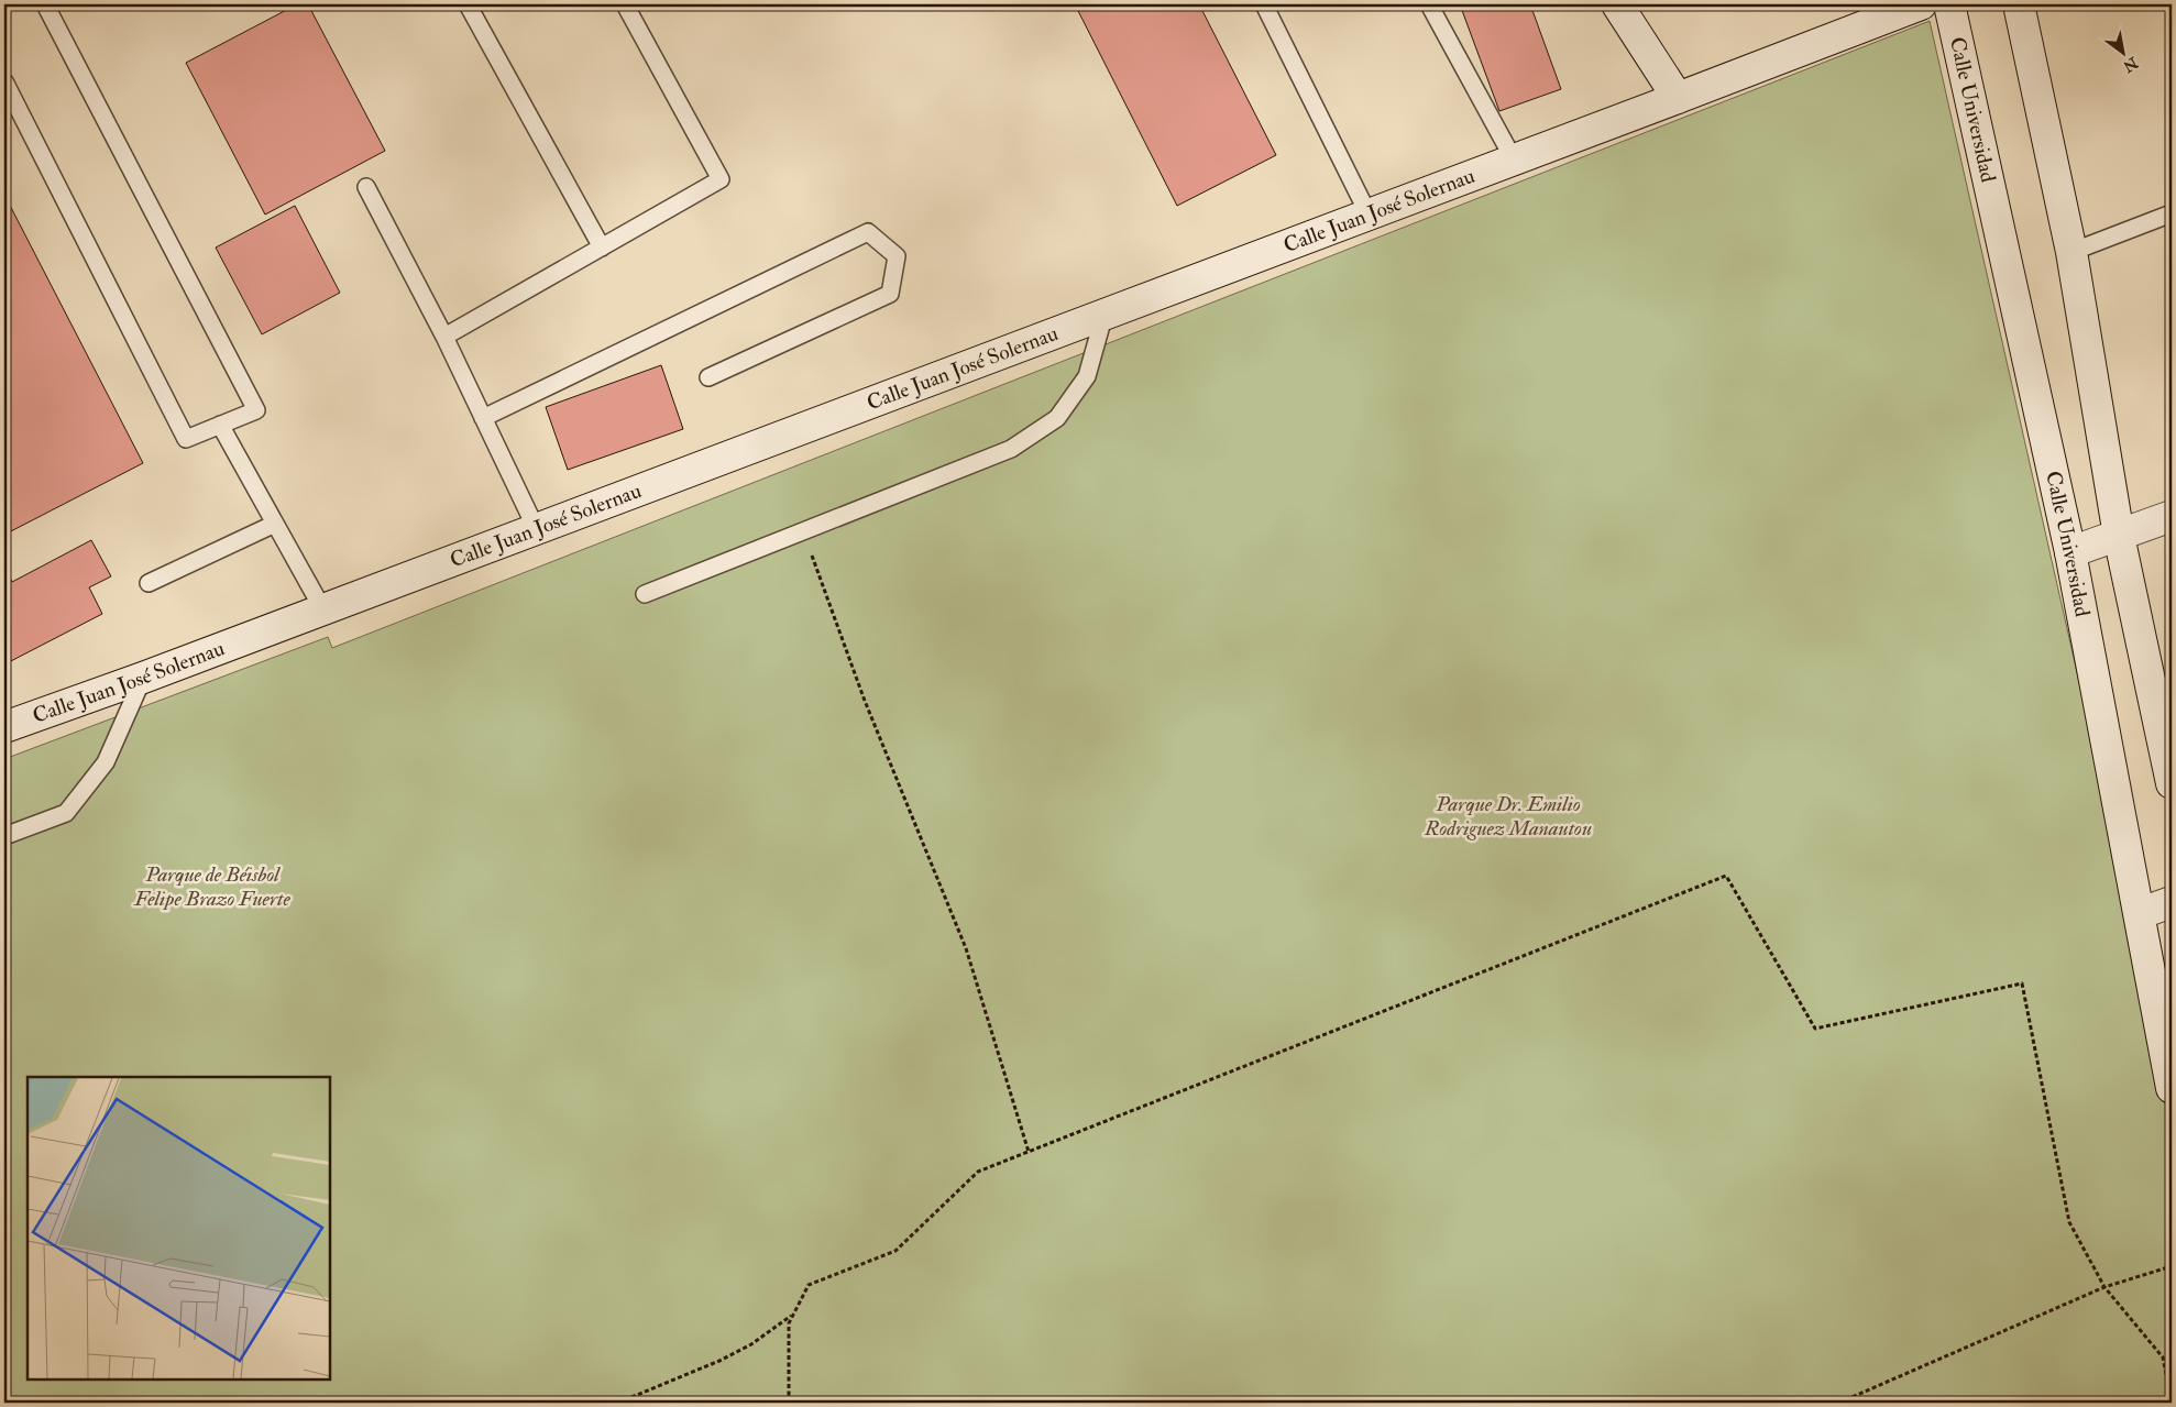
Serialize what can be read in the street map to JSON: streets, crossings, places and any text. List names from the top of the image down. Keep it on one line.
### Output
{"streets":{"street":["Calle Universidad","Calle Juan José Solernau"]},"parks":["Parque Dr. Emilio Rodriguez Manautou","Parque de Béisbol Felipe Brazo Fuerte"],"north":"bottom right"}
